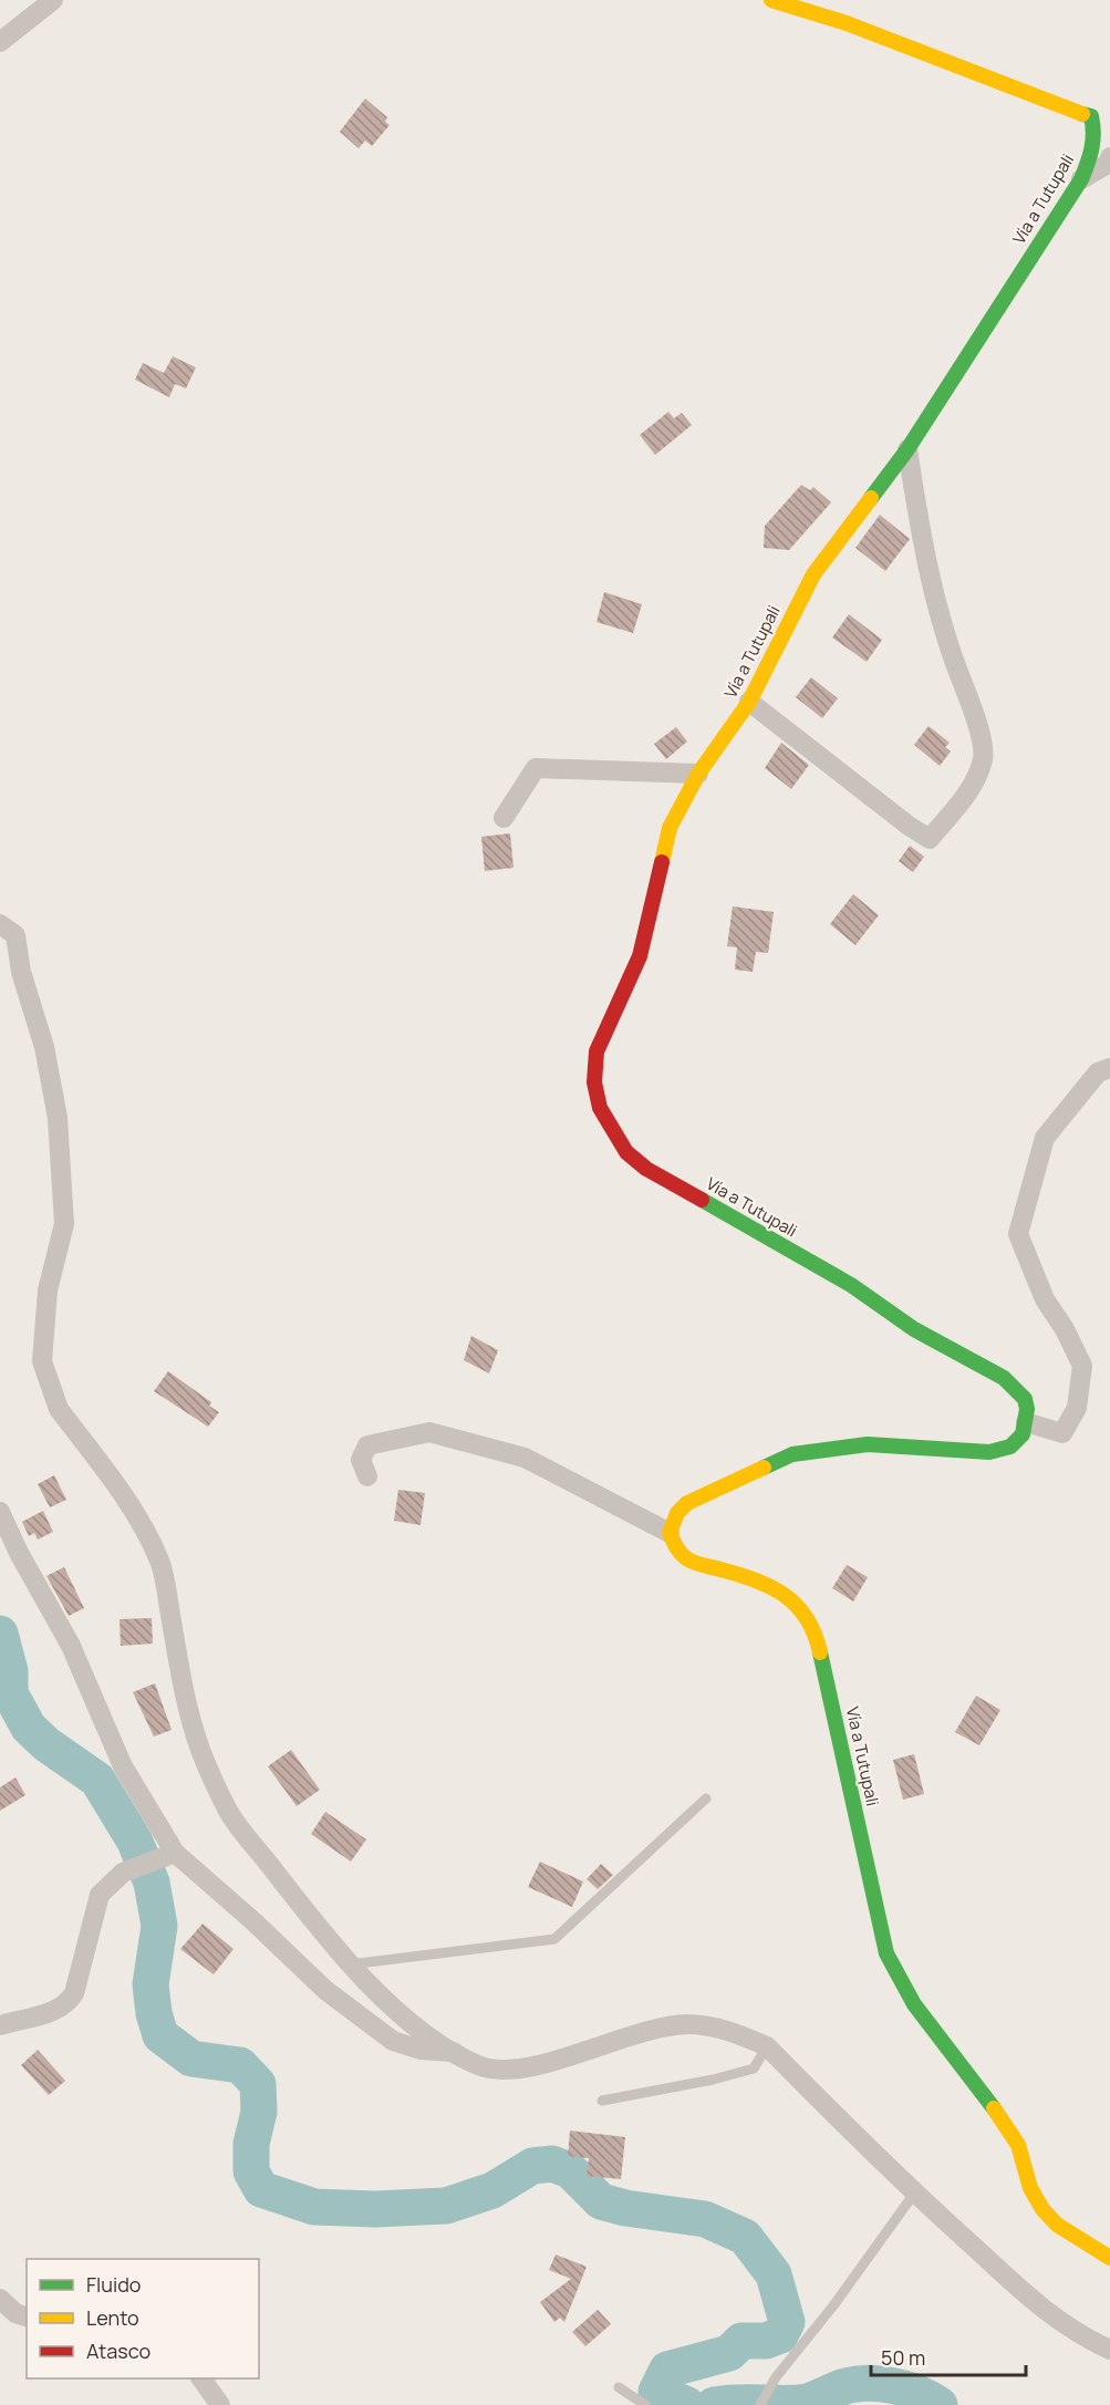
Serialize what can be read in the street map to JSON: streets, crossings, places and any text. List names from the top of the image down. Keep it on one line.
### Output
{"streets":{"street":["Vía a Tutupali"]},"legend":["Fluido","Lento","Atasco"],"scale_bar":"50 m"}
